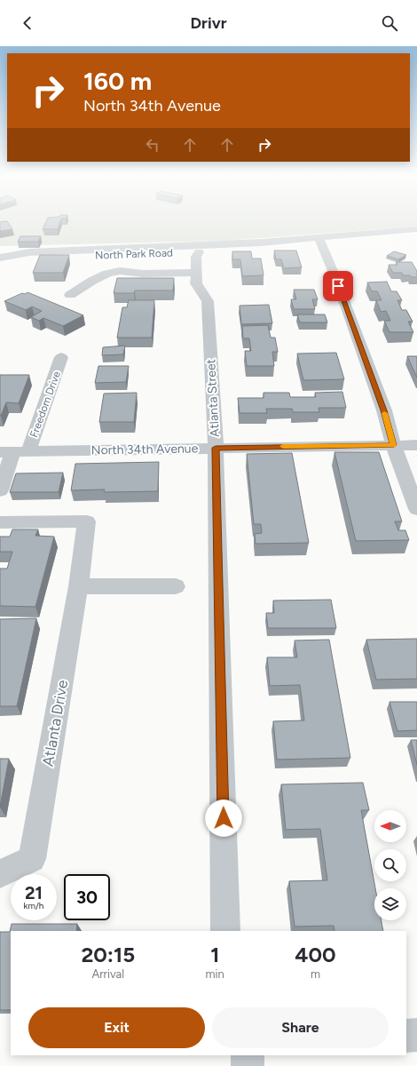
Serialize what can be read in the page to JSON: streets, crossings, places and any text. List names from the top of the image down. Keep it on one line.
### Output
{"streets":{"street":["North Park Road","Atlanta Street","Freedom Drive","North 34th Avenue","Atlanta Drive"]},"crossings":[["North Park Road","Atlanta Street"],["Atlanta Street","North 34th Avenue"],["Freedom Drive","North 34th Avenue"]],"north":"left","page":{"header":"Drivr","turn":["160 m","North 34th Avenue"],"speed":"21 km/h","limit":"30","eta":["20:15","Arrival","1","min","400","m"],"buttons":["Exit","Share"]}}
